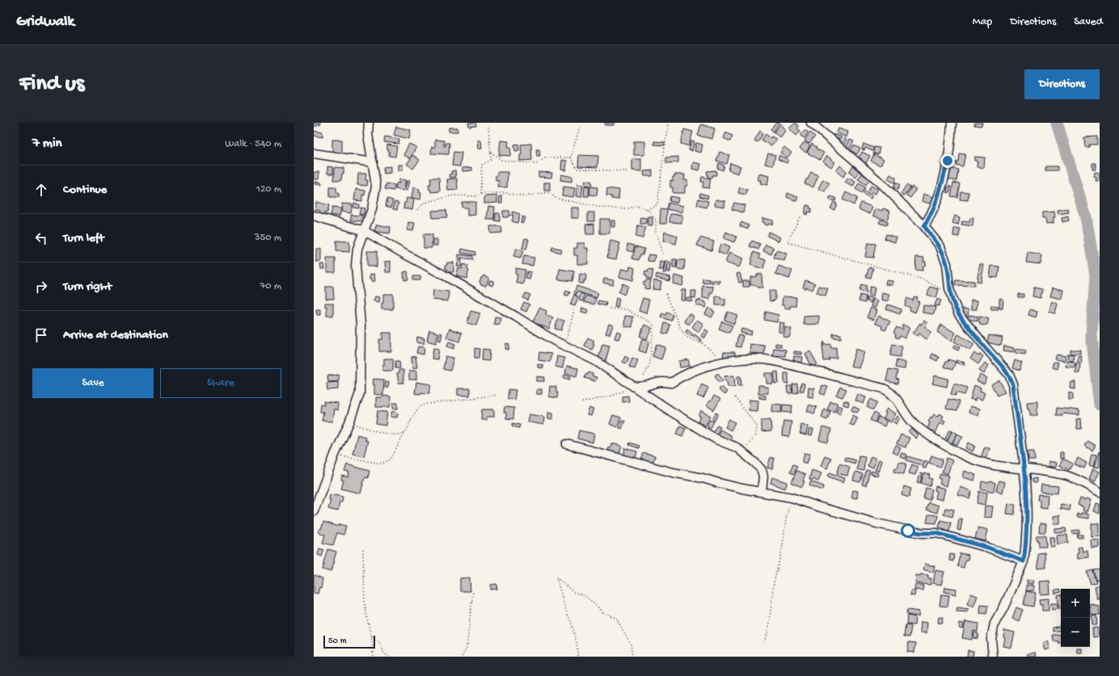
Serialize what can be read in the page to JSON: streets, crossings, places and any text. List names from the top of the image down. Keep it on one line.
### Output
{"scale_bar":"50 m","page":{"header":"Gridwalk","nav":["Map","Directions","Saved"],"buttons":["Directions",["Save","Share"]],"title":"Find us","heading":["7 min","Walk · 540 m"],"list":[["Continue","120 m"],["Turn left","350 m"],["Turn right","70 m"],"Arrive at destination"],"map_buttons":["+","−"],"scale":"50 m"}}
